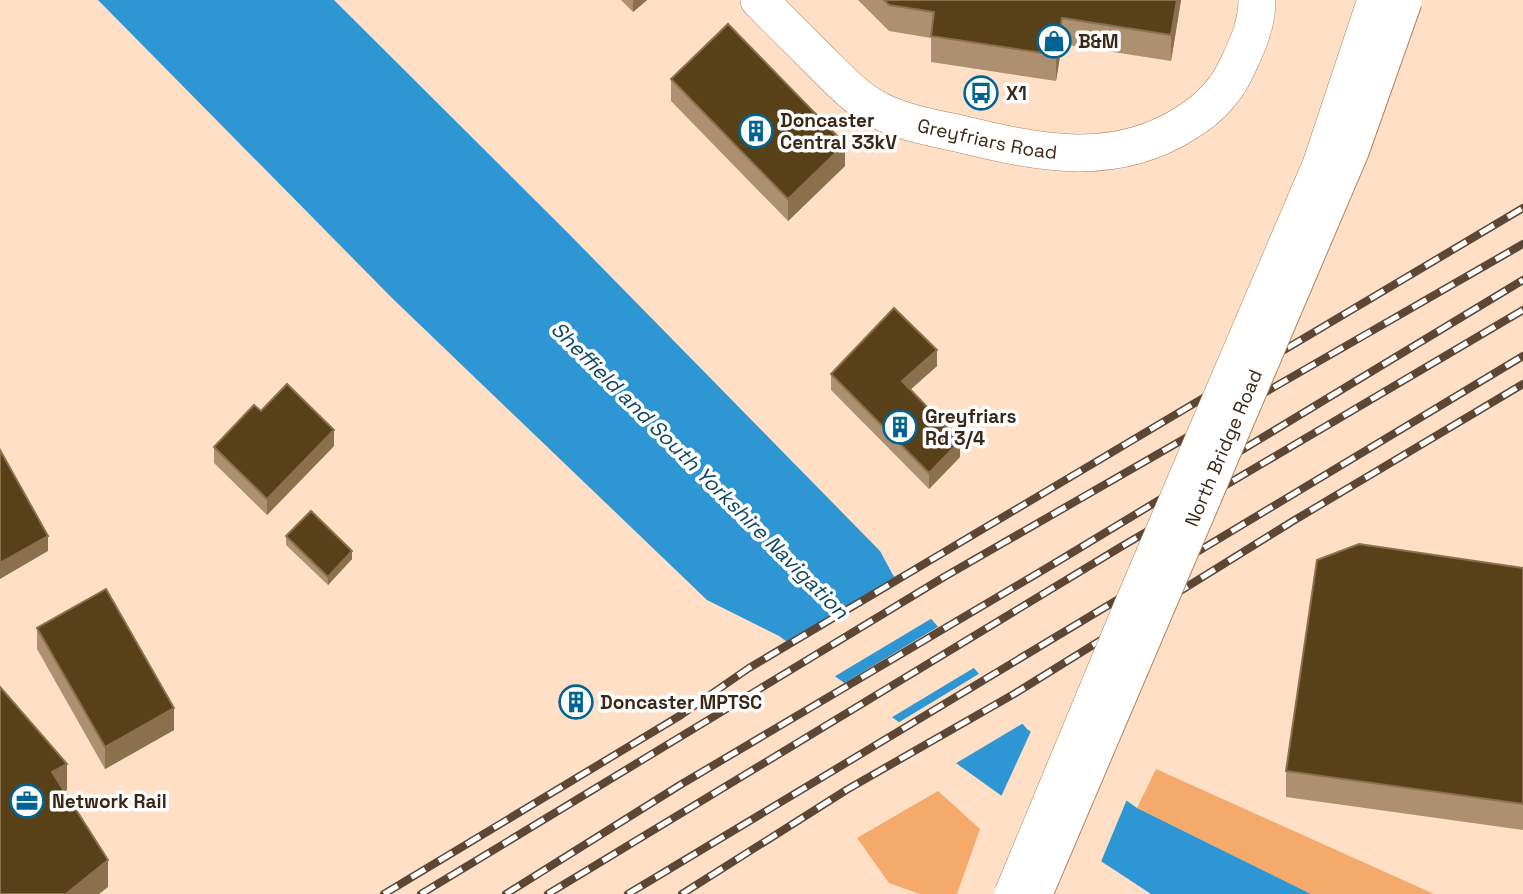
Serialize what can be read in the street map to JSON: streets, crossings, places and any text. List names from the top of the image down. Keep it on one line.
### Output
{"streets":{"street":["Greyfriars Road","North Bridge Road"]},"water":["Sheffield and South Yorkshire Navigation"],"places":{"shop":["B&M"],"bus stop":["X1"],"building":["Doncaster Central 33kV","Greyfriars Rd 3/4","Doncaster MPTSC"],"office":["Network Rail"]}}
